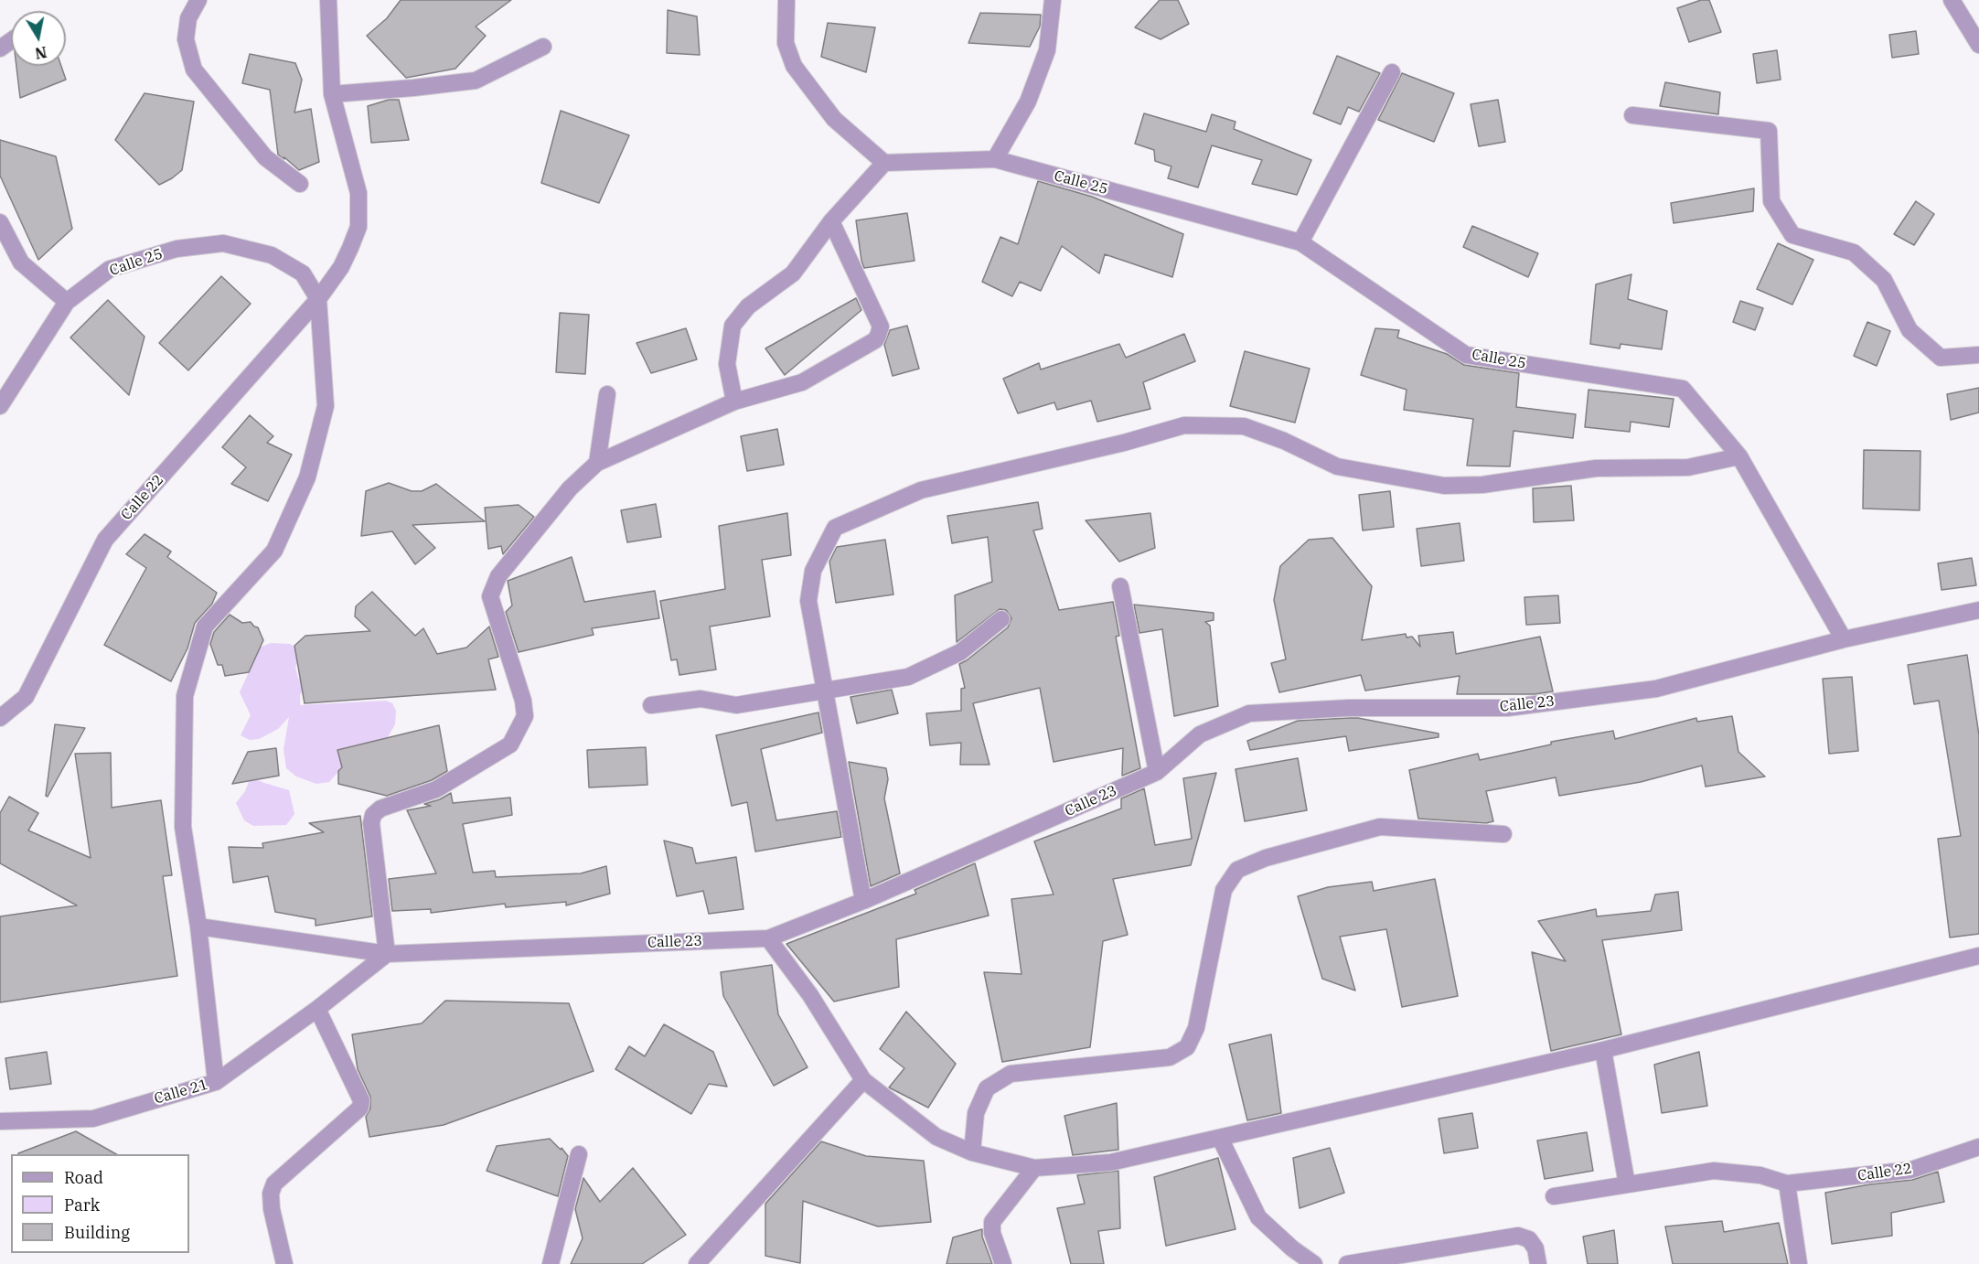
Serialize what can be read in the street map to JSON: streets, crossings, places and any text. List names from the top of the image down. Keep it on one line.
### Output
{"streets":{"street":["Calle 25","Calle 22","Calle 23","Calle 21"]},"crossings":[["Calle 25","Calle 22"],["Calle 25","Calle 23"],["Calle 23","Calle 21"]],"legend":["Road","Park","Building"],"north":"bottom"}
